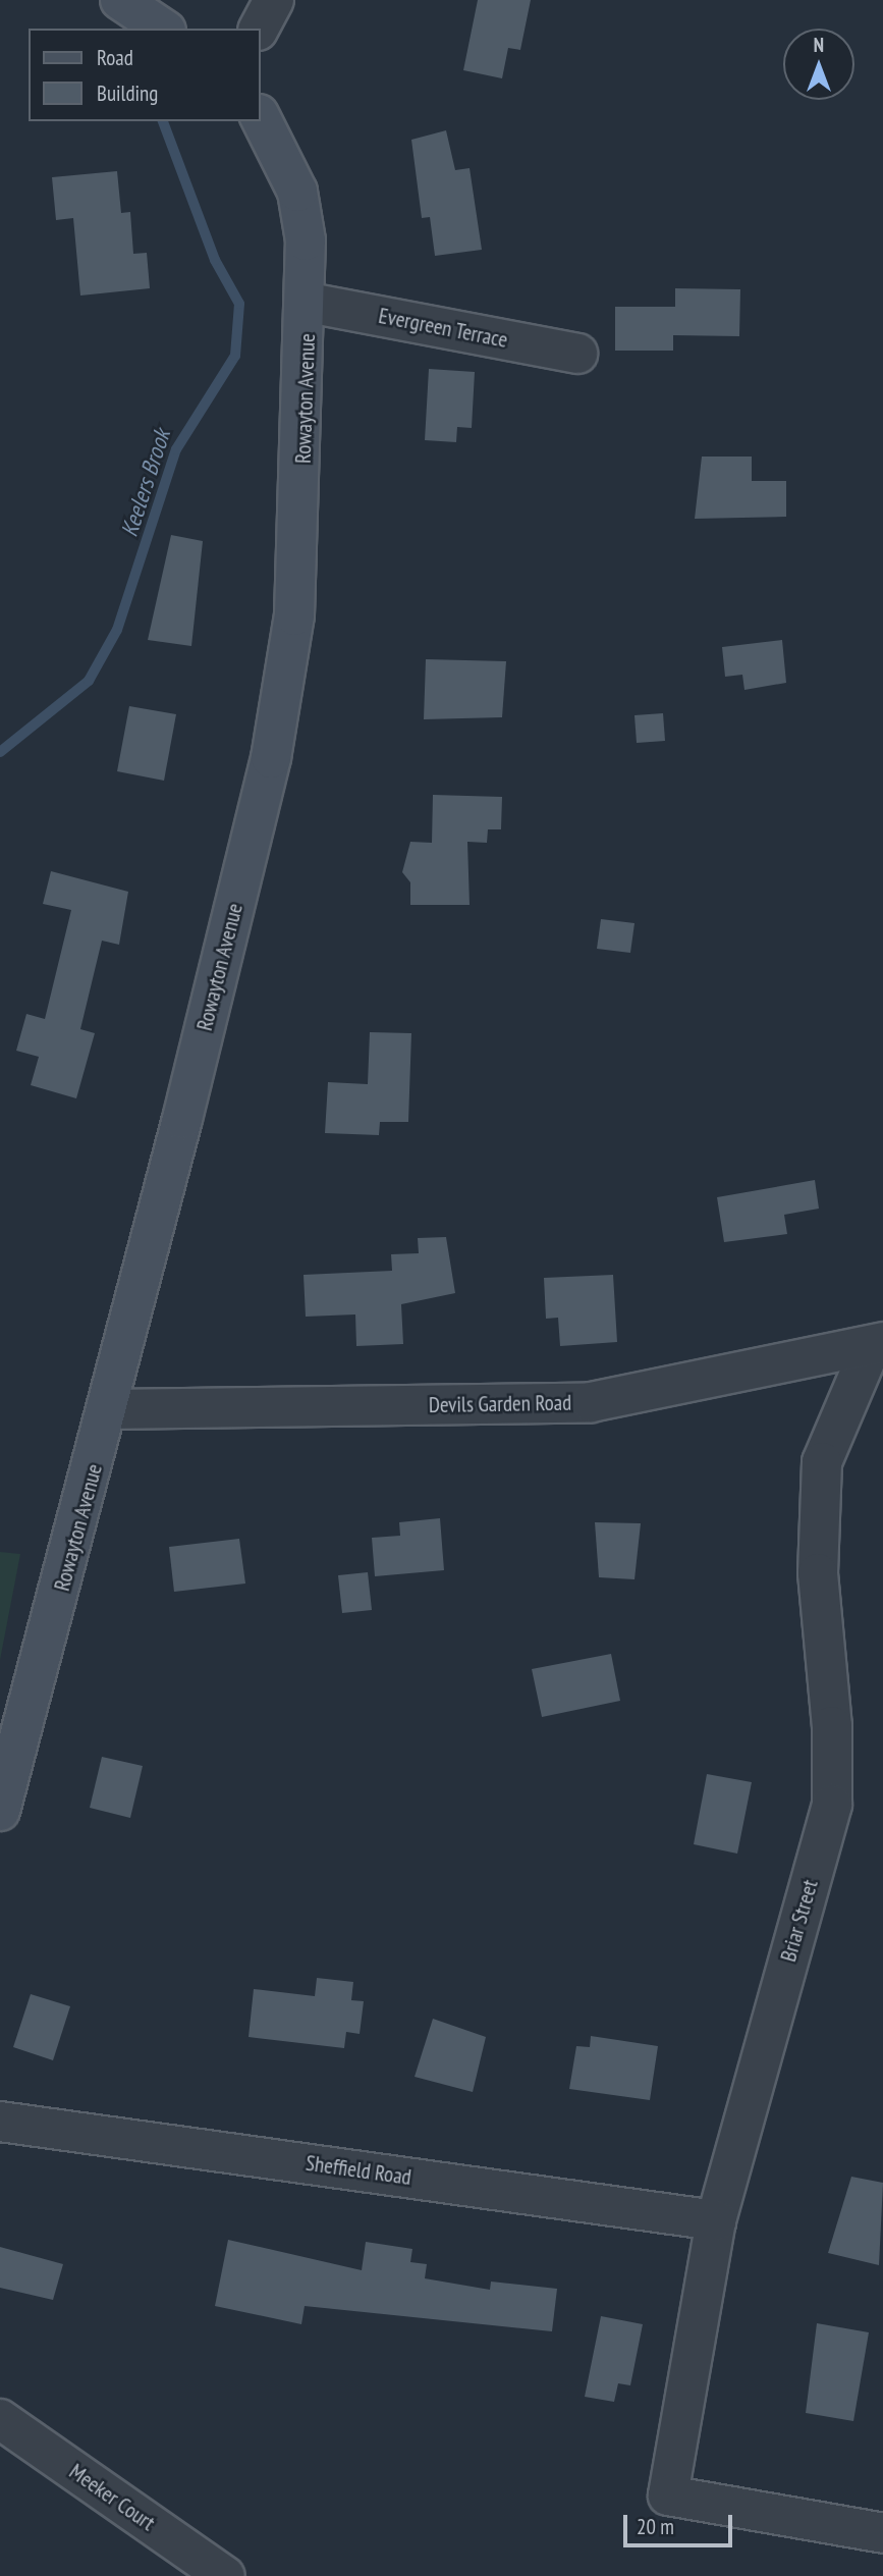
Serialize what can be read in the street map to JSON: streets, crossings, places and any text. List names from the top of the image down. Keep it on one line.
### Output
{"streets":{"street":["Evergreen Terrace","Rowayton Avenue","Devils Garden Road","Briar Street","Sheffield Road","Meeker Court"]},"crossings":[["Evergreen Terrace","Rowayton Avenue"],["Rowayton Avenue","Devils Garden Road"],["Devils Garden Road","Briar Street"],["Briar Street","Sheffield Road"]],"water":["Keelers Brook"],"legend":["Road","Building"],"scale_bar":"20 m","north":"top"}
